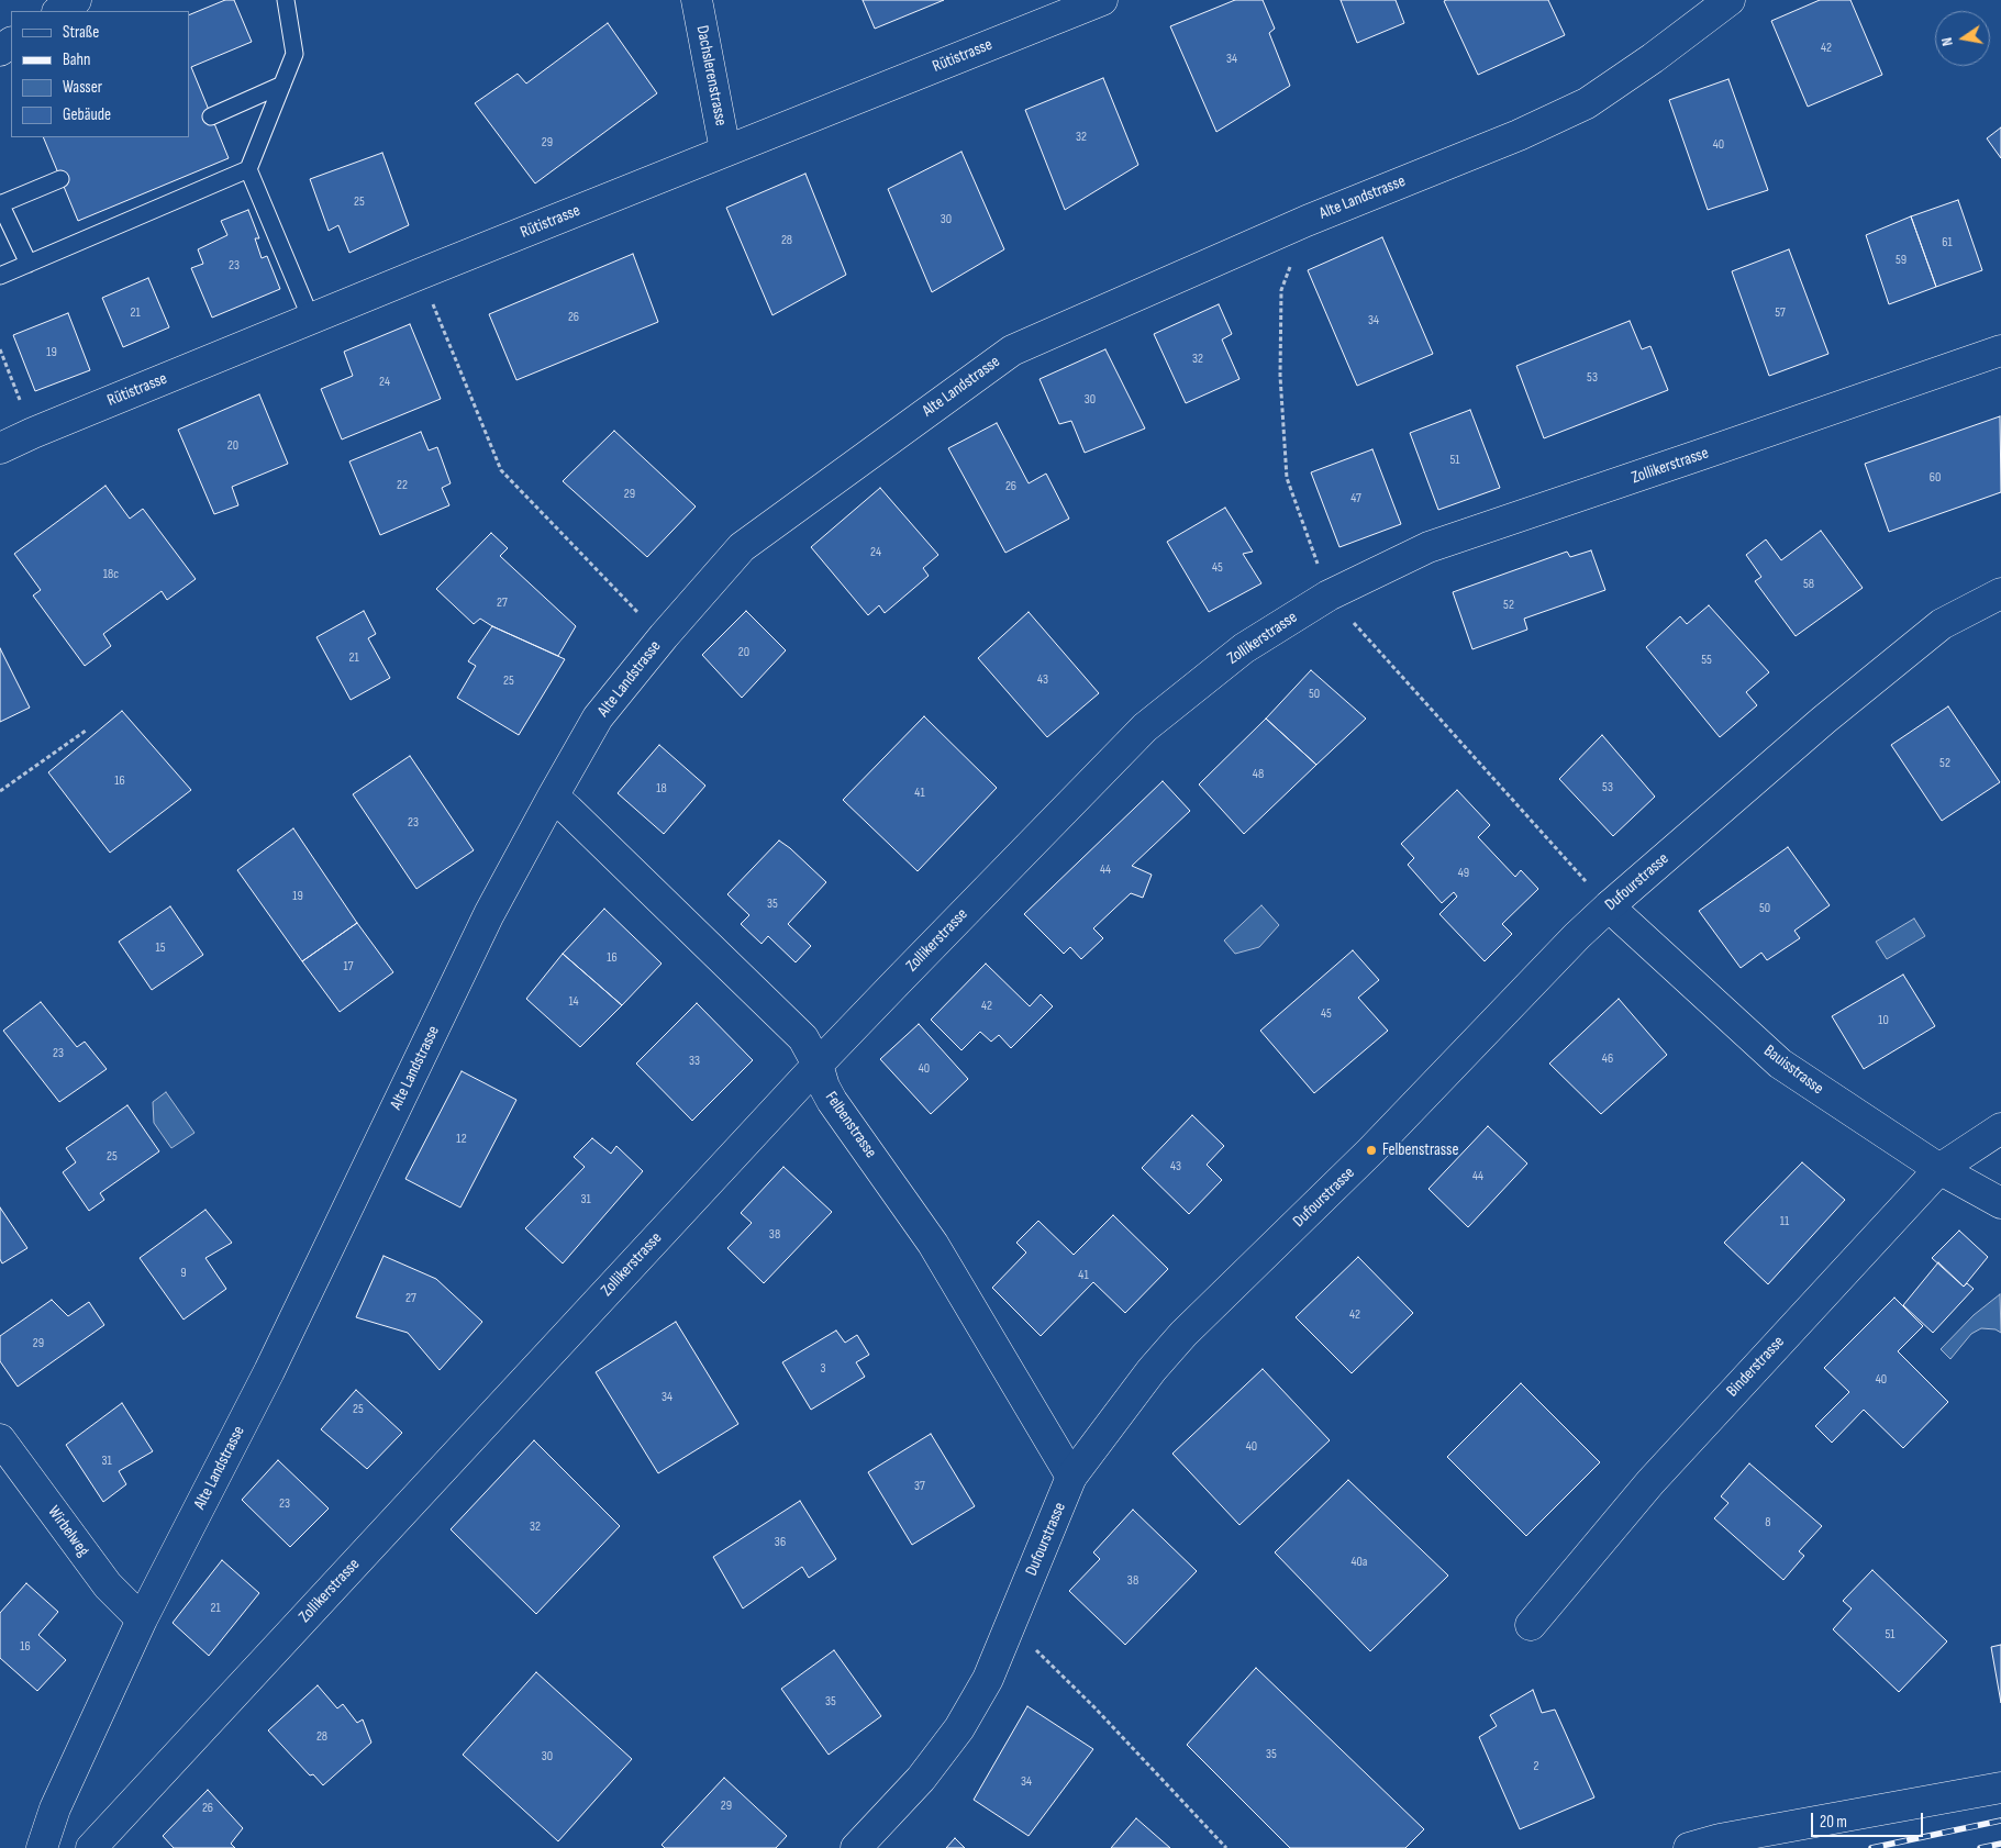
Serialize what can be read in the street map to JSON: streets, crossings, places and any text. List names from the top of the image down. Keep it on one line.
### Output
{"streets":{"street":["Rütistrasse","Dachslerenstrasse","Alte Landstrasse","Zollikerstrasse","Dufourstrasse","Bauisstrasse","Felbenstrasse","Binderstrasse","Wirbelweg"]},"crossings":[["Rütistrasse","Dachslerenstrasse"],["Alte Landstrasse","Felbenstrasse"],["Alte Landstrasse","Wirbelweg"],["Zollikerstrasse","Felbenstrasse"],["Dufourstrasse","Bauisstrasse"],["Dufourstrasse","Felbenstrasse"],["Bauisstrasse","Binderstrasse"]],"places":["Felbenstrasse"],"house_numbers":["42","34","32","29","40","25","30","28","61","59","23","21","57","26","34","19","32","53","24","30","20","51","60","22","26","29","47","24","45","18c","58","27","52","20","21","55","43","25","50","52","48","16","53","18","41","23","44","49","19","35","50","15","16","17","14","42","45","10","23","46","33","40","12","25","43","44","31","11","38","9","41","27","42","29","3","40","34","25","40","31","37","23","8","32","36","40a","38","21","51","16","35","28","35","30","2","34","29","26"],"legend":["Straße","Bahn","Wasser","Gebäude"],"scale_bar":"20 m","north":"left"}
